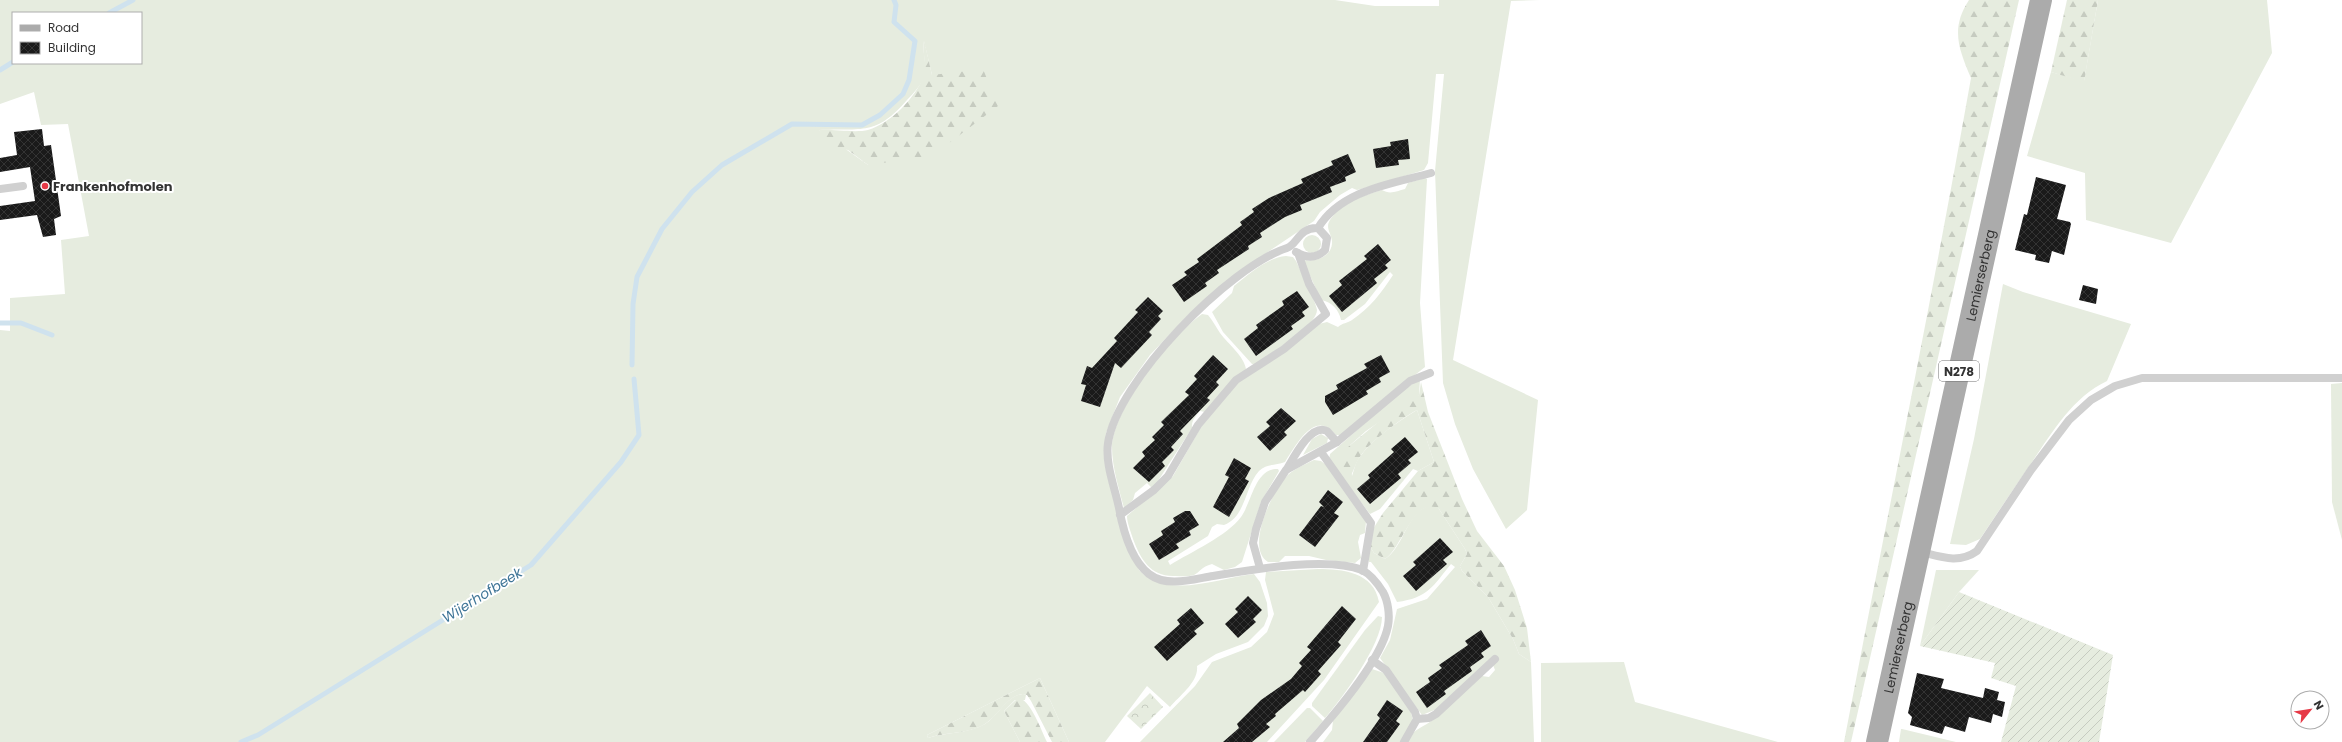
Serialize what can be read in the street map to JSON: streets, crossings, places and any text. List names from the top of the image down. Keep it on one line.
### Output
{"streets":{"main road":["Lemierserberg","N278"]},"water":["Wijerhofbeek"],"places":["Frankenhofmolen"],"legend":["Road","Building"],"north":"top right"}
